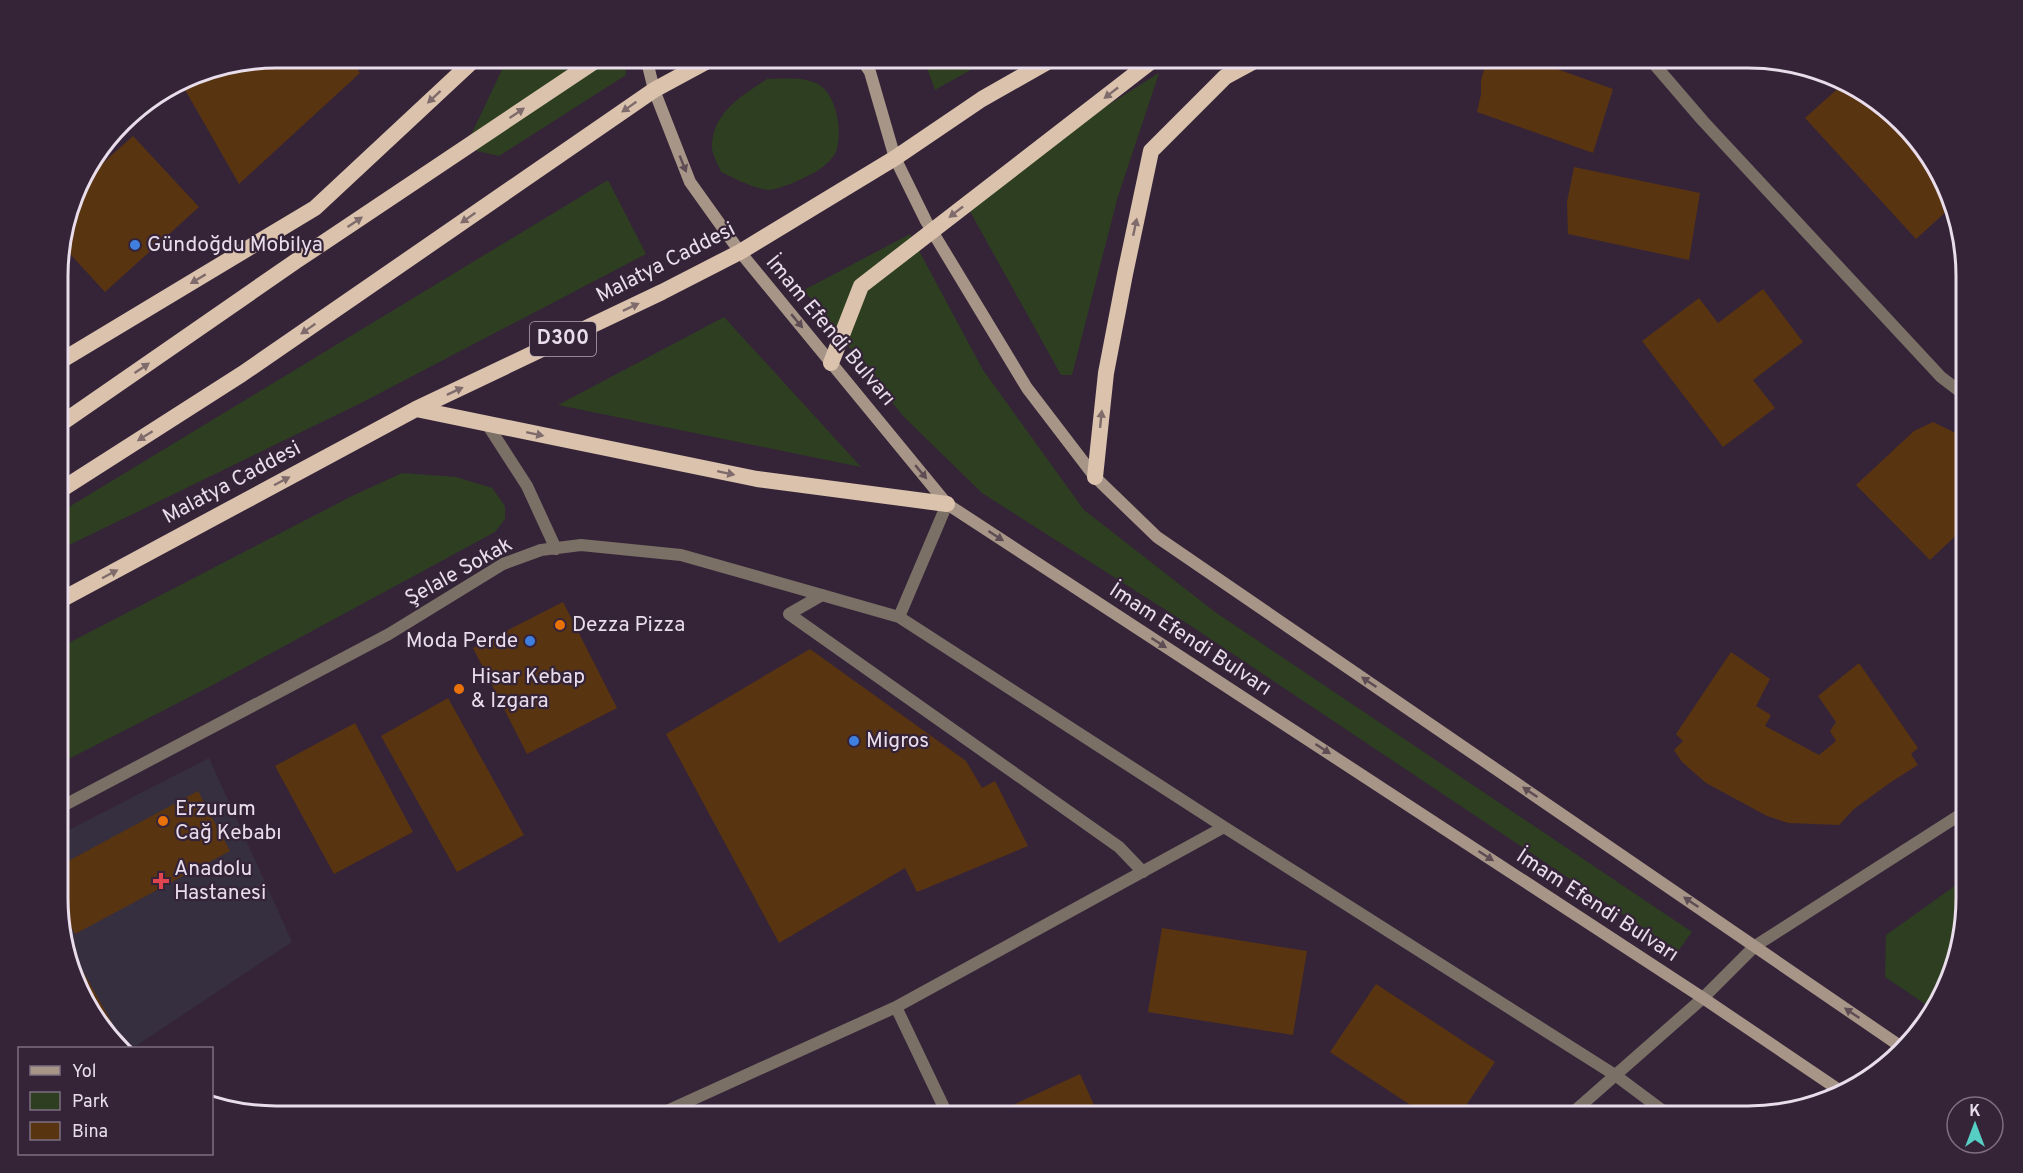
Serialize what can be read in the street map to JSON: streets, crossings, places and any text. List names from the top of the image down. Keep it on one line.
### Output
{"streets":{"highway":["Malatya Caddesi","D300"],"main road":["İmam Efendi Bulvarı"],"street":["Şelale Sokak"]},"crossings":[["Malatya Caddesi","İmam Efendi Bulvarı"]],"places":{"other":["Gündoğdu Mobilya","Dezza Pizza","Moda Perde","Hisar Kebap & Izgara","Migros","Erzurum Cağ Kebabı"],"health":["Anadolu Hastanesi"]},"legend":["Yol","Park","Bina"],"north":"top"}
